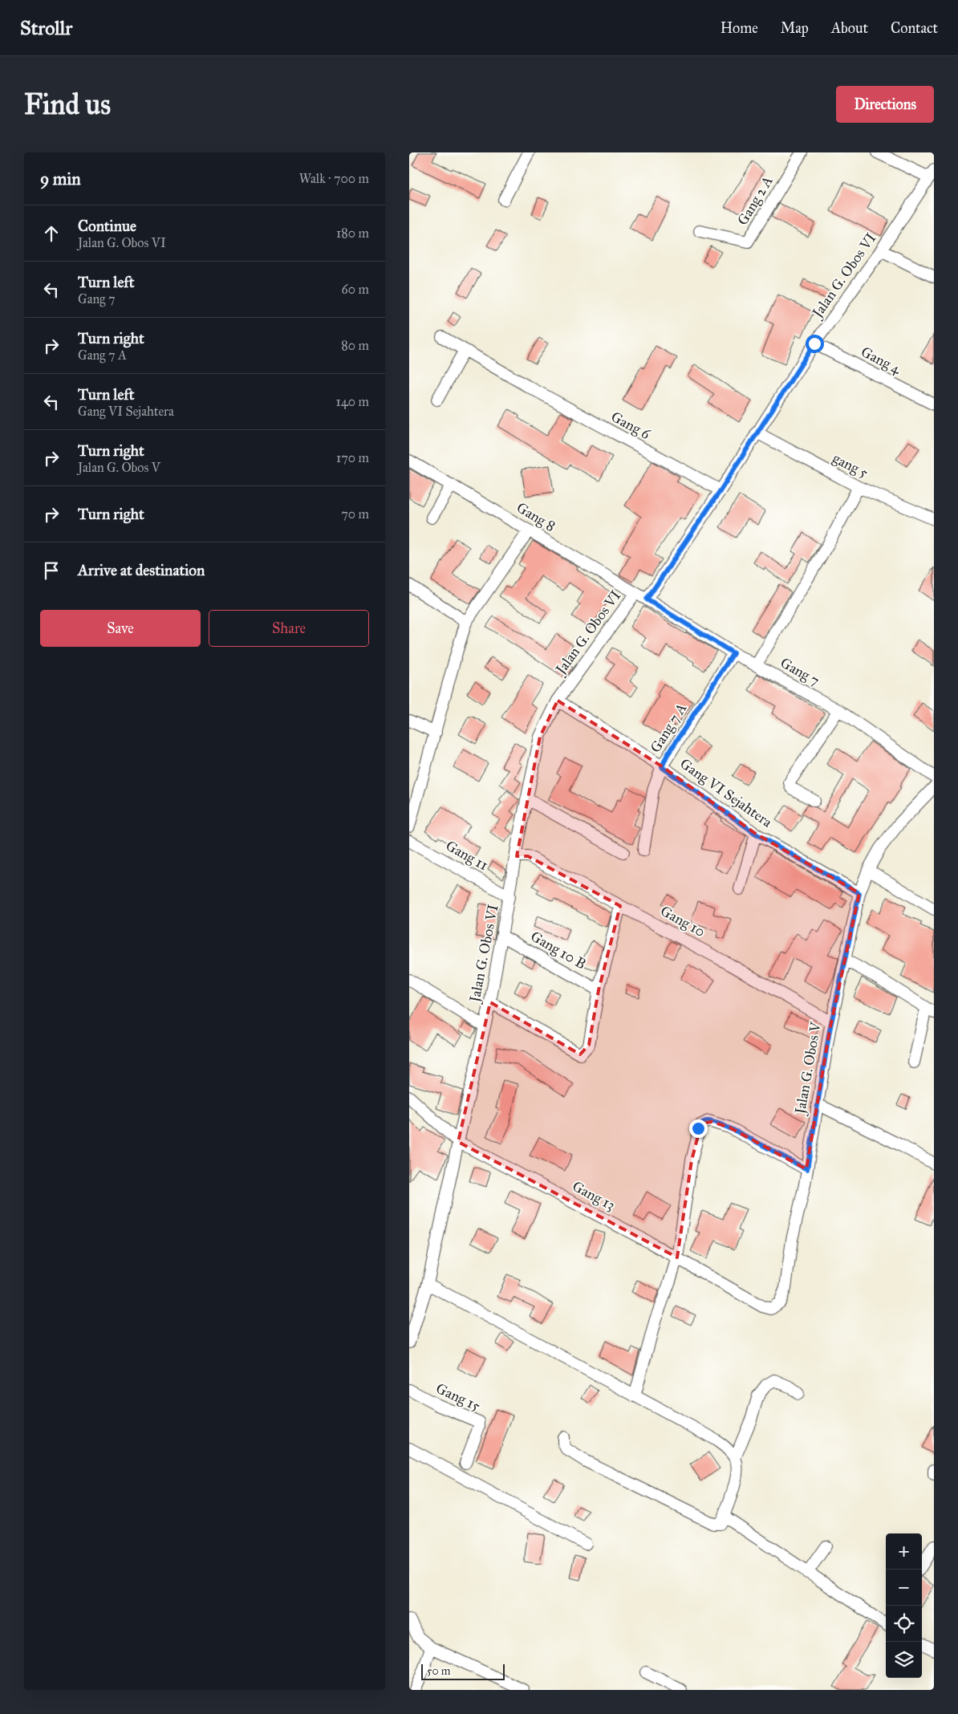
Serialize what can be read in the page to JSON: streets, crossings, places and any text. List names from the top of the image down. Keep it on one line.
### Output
{"streets":{"street":["Gang 2 A","Jalan G. Obos VI","Gang 4","Gang 6","gang 5","Gang 8","Gang 7","Gang 7 A","Gang VI Sejahtera","Gang 11","Gang 10","Gang 10 B","Jalan G. Obos V","Gang 13","Gang 15"]},"crossings":[["Jalan G. Obos VI","Gang 4"],["Jalan G. Obos VI","Gang 6"],["Jalan G. Obos VI","gang 5"],["Jalan G. Obos VI","Gang 8"],["Jalan G. Obos VI","Gang 7"],["Jalan G. Obos VI","Gang VI Sejahtera"],["Jalan G. Obos VI","Gang 11"],["Jalan G. Obos VI","Gang 10"],["Jalan G. Obos VI","Gang 10 B"],["Jalan G. Obos VI","Gang 13"],["Gang 8","Gang 7"],["Gang 7","Gang 7 A"],["Gang 7 A","Gang VI Sejahtera"],["Gang VI Sejahtera","Jalan G. Obos V"],["Gang 10","Jalan G. Obos V"],["Jalan G. Obos V","Gang 13"]],"scale_bar":"50 m","page":{"header":"Strollr","nav":["Home","Map","About","Contact"],"buttons":["Directions",["Save","Share"]],"title":"Find us","heading":["9 min","Walk · 700 m"],"list":[["Continue","Jalan G. Obos VI","180 m"],["Turn left","Gang 7","60 m"],["Turn right","Gang 7 A","80 m"],["Turn left","Gang VI Sejahtera","140 m"],["Turn right","Jalan G. Obos V","170 m"],["Turn right","70 m"],"Arrive at destination"],"map_buttons":["+","−"],"scale":"50 m"}}
